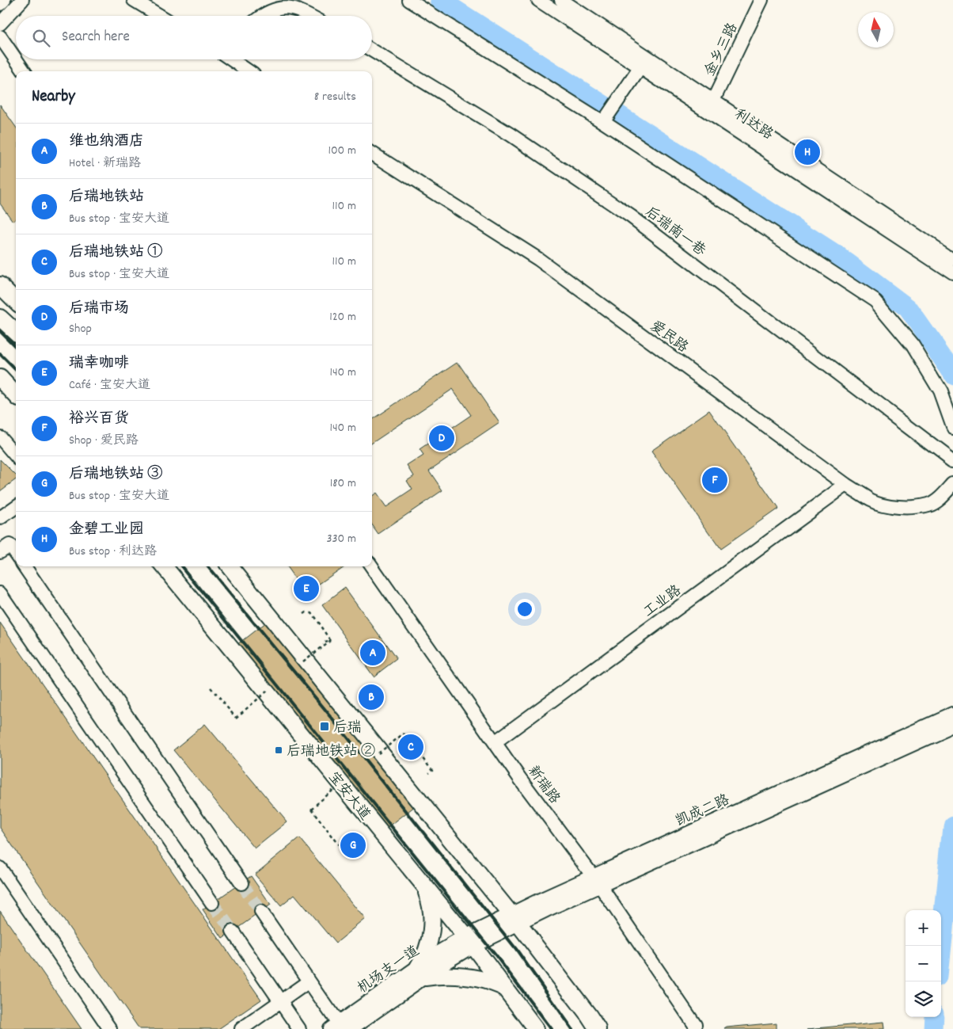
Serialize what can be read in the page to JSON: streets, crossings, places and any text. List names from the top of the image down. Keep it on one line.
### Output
{"streets":{"main road":["宝安大道"],"street":["金乡三路","利达路","后瑞南一巷","爱民路","工业路","新瑞路","凯成二路","机场支一道"]},"crossings":[["金乡三路","利达路"],["爱民路","工业路"],["工业路","新瑞路"],["新瑞路","凯成二路"],["宝安大道","凯成二路"],["宝安大道","机场支一道"],["凯成二路","机场支一道"]],"places":{"transit":["后瑞","后瑞地铁站 ②"]},"north":"top","page":{"search":"Search here","heading":["Nearby","8 results"],"list":[{"mark":"A","name":"维也纳酒店","note":"Hotel · 新瑞路","value":"100 m"},{"mark":"B","name":"后瑞地铁站","note":"Bus stop · 宝安大道","value":"110 m"},{"mark":"C","name":"后瑞地铁站 ①","note":"Bus stop · 宝安大道","value":"110 m"},{"mark":"D","name":"后瑞市场","note":"Shop","value":"120 m"},{"mark":"E","name":"瑞幸咖啡","note":"Café · 宝安大道","value":"140 m"},{"mark":"F","name":"裕兴百货","note":"Shop · 爱民路","value":"140 m"},{"mark":"G","name":"后瑞地铁站 ③","note":"Bus stop · 宝安大道","value":"180 m"},{"mark":"H","name":"金碧工业园","note":"Bus stop · 利达路","value":"330 m"}],"pins":["H","D","F","E","A","B","C","G"],"map_buttons":["+","−"]}}
